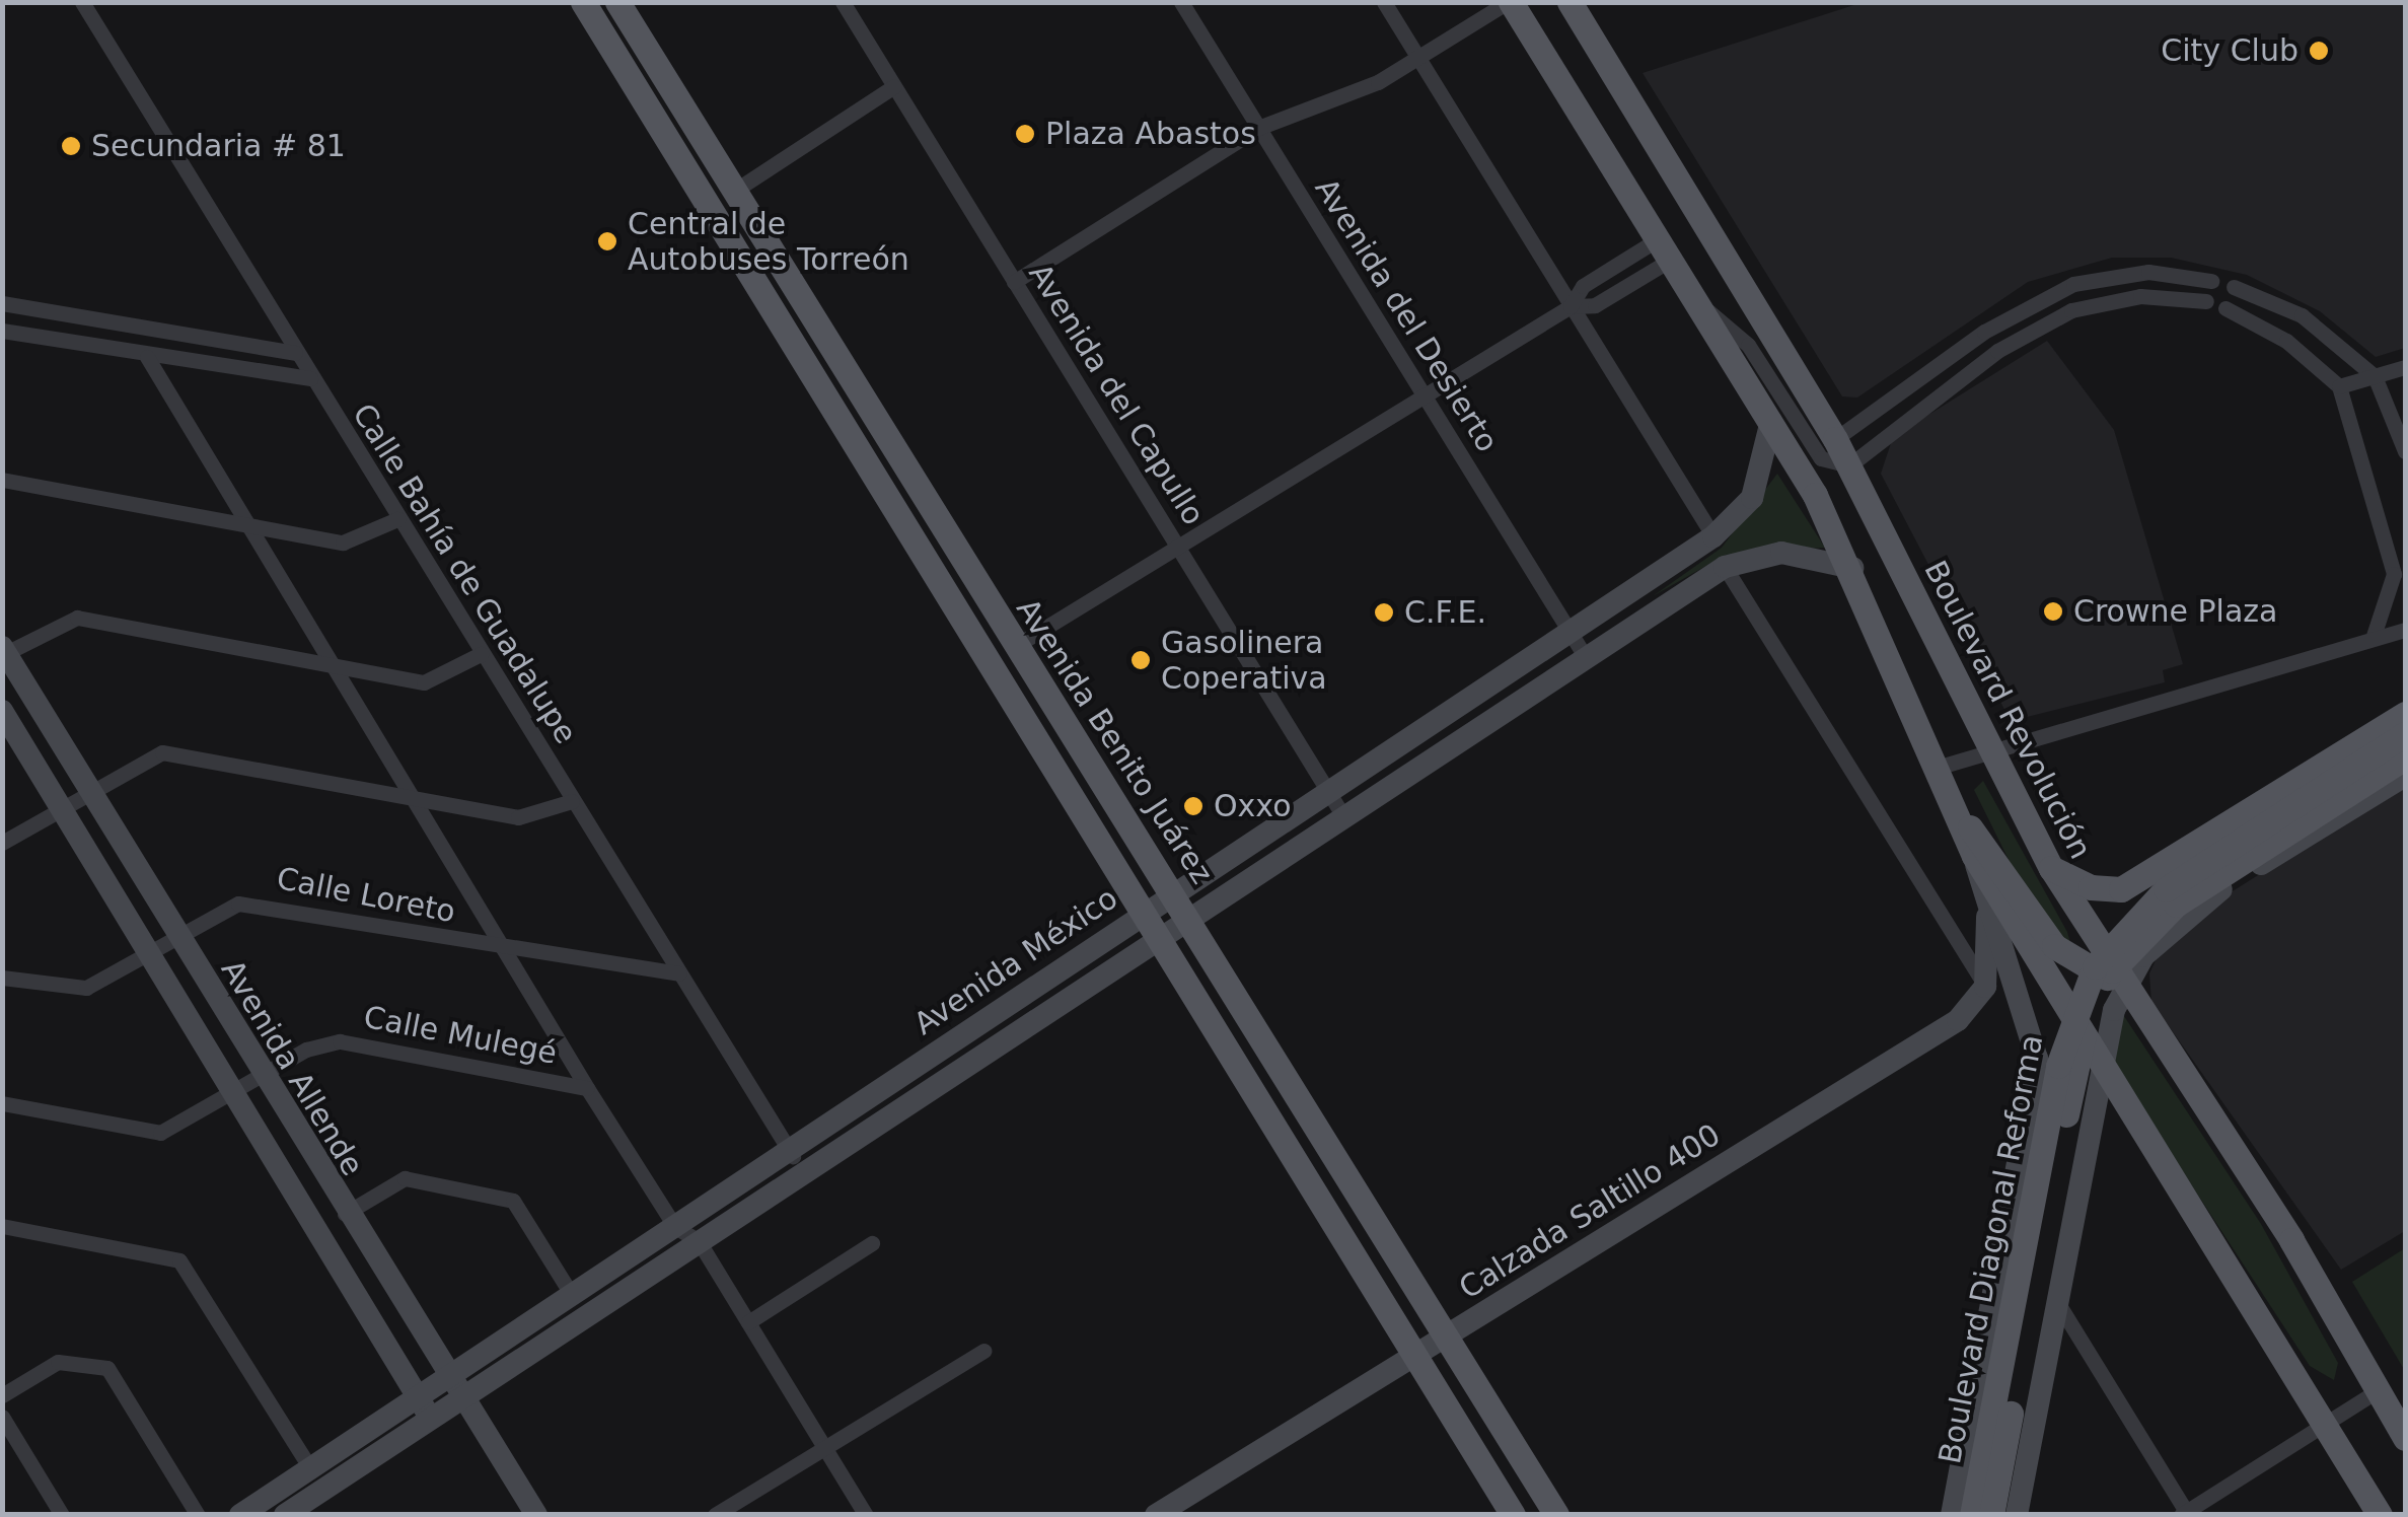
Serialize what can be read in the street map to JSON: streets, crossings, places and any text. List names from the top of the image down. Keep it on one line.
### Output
{"streets":{"main road":["Boulevard Revolución","Avenida Benito Juárez","Boulevard Diagonal Reforma"],"street":["Avenida del Desierto","Avenida del Capullo","Calle Bahía de Guadalupe","Calle Loreto","Avenida México","Calle Mulegé","Avenida Allende","Calzada Saltillo 400"]},"crossings":[["Avenida del Desierto","Avenida México"],["Avenida del Capullo","Avenida México"],["Calle Bahía de Guadalupe","Calle Loreto"],["Calle Bahía de Guadalupe","Avenida México"],["Avenida Benito Juárez","Avenida México"],["Avenida Benito Juárez","Calzada Saltillo 400"],["Calle Loreto","Avenida Allende"],["Avenida México","Calle Mulegé"],["Avenida México","Avenida Allende"],["Calle Mulegé","Avenida Allende"]],"places":["City Club","Plaza Abastos","Secundaria # 81","Central de Autobuses Torreón","Crowne Plaza","C.F.E.","Gasolinera Coperativa","Oxxo"]}
